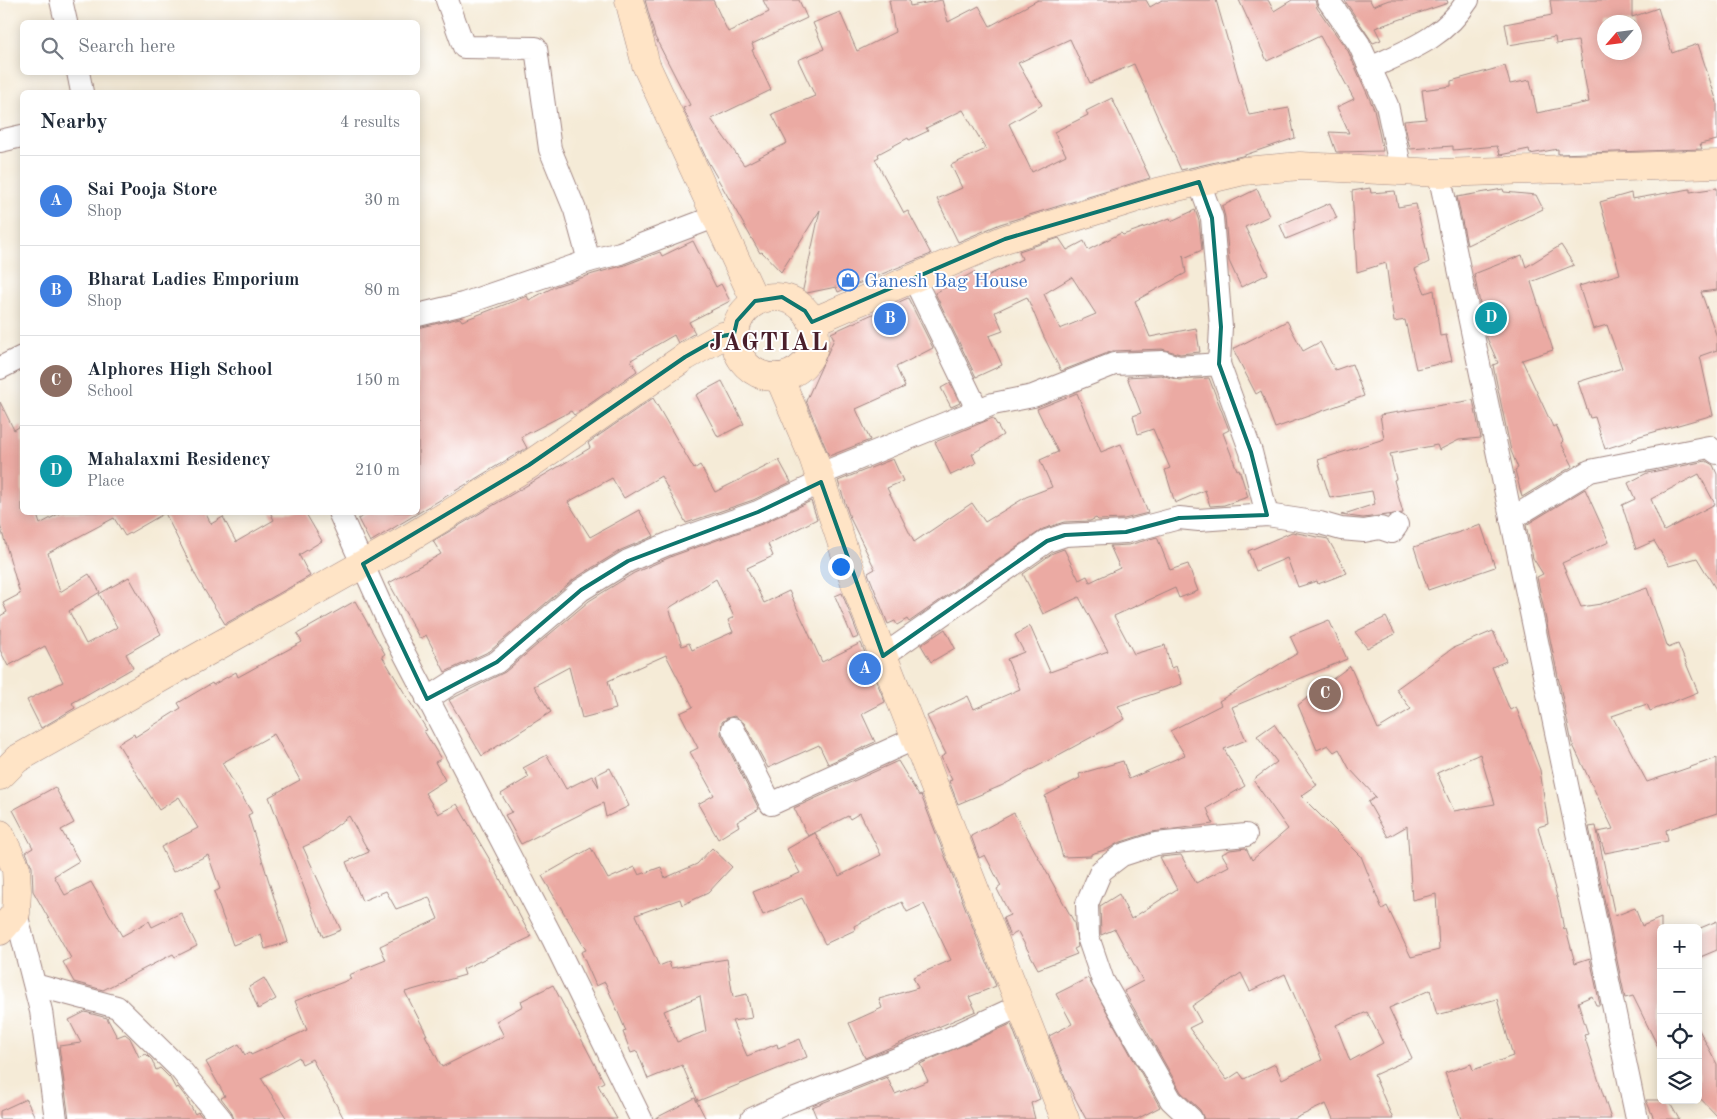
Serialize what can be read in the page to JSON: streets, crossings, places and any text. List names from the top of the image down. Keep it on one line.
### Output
{"districts":["JAGTIAL"],"places":{"shop":["Ganesh Bag House"]},"north":"bottom left","page":{"search":"Search here","heading":["Nearby","4 results"],"list":[{"mark":"A","name":"Sai Pooja Store","note":"Shop","value":"30 m"},{"mark":"B","name":"Bharat Ladies Emporium","note":"Shop","value":"80 m"},{"mark":"C","name":"Alphores High School","note":"School","value":"150 m"},{"mark":"D","name":"Mahalaxmi Residency","note":"Place","value":"210 m"}],"pins":["D","B","A","C"],"map_buttons":["+","−"]}}
